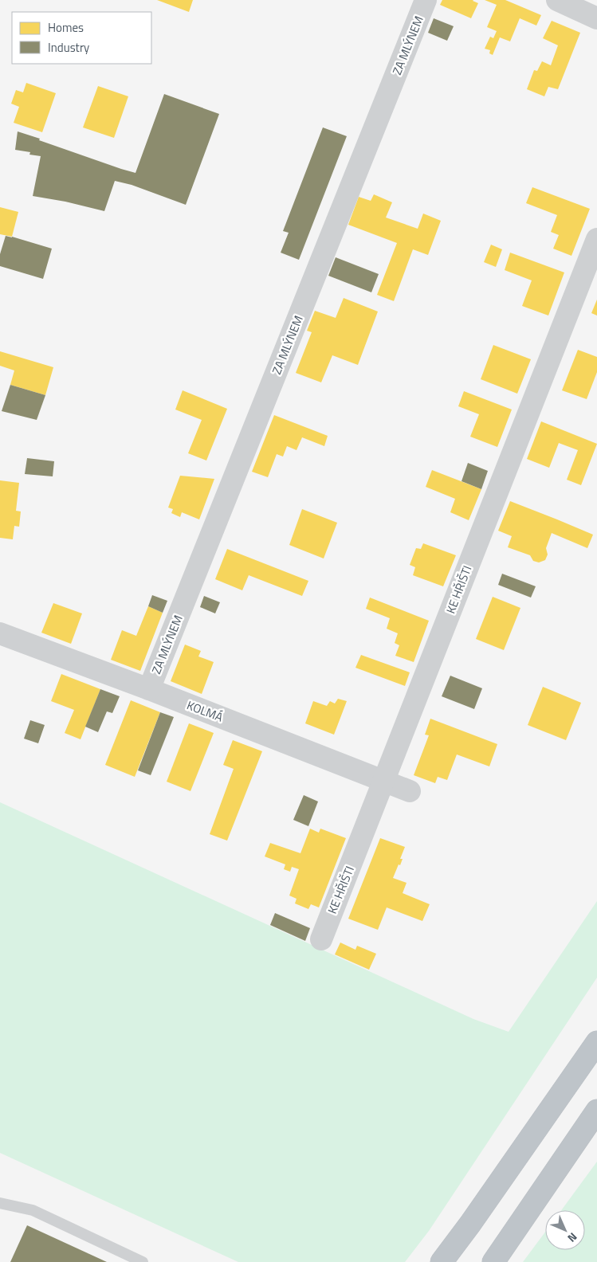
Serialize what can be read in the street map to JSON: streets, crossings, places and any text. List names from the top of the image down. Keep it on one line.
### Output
{"streets":{"street":["ZA MLÝNEM","KE HŘIŠTI","KOLMÁ"]},"crossings":[["ZA MLÝNEM","KOLMÁ"],["KE HŘIŠTI","KOLMÁ"]],"legend":["Homes","Industry"],"north":"bottom right"}
